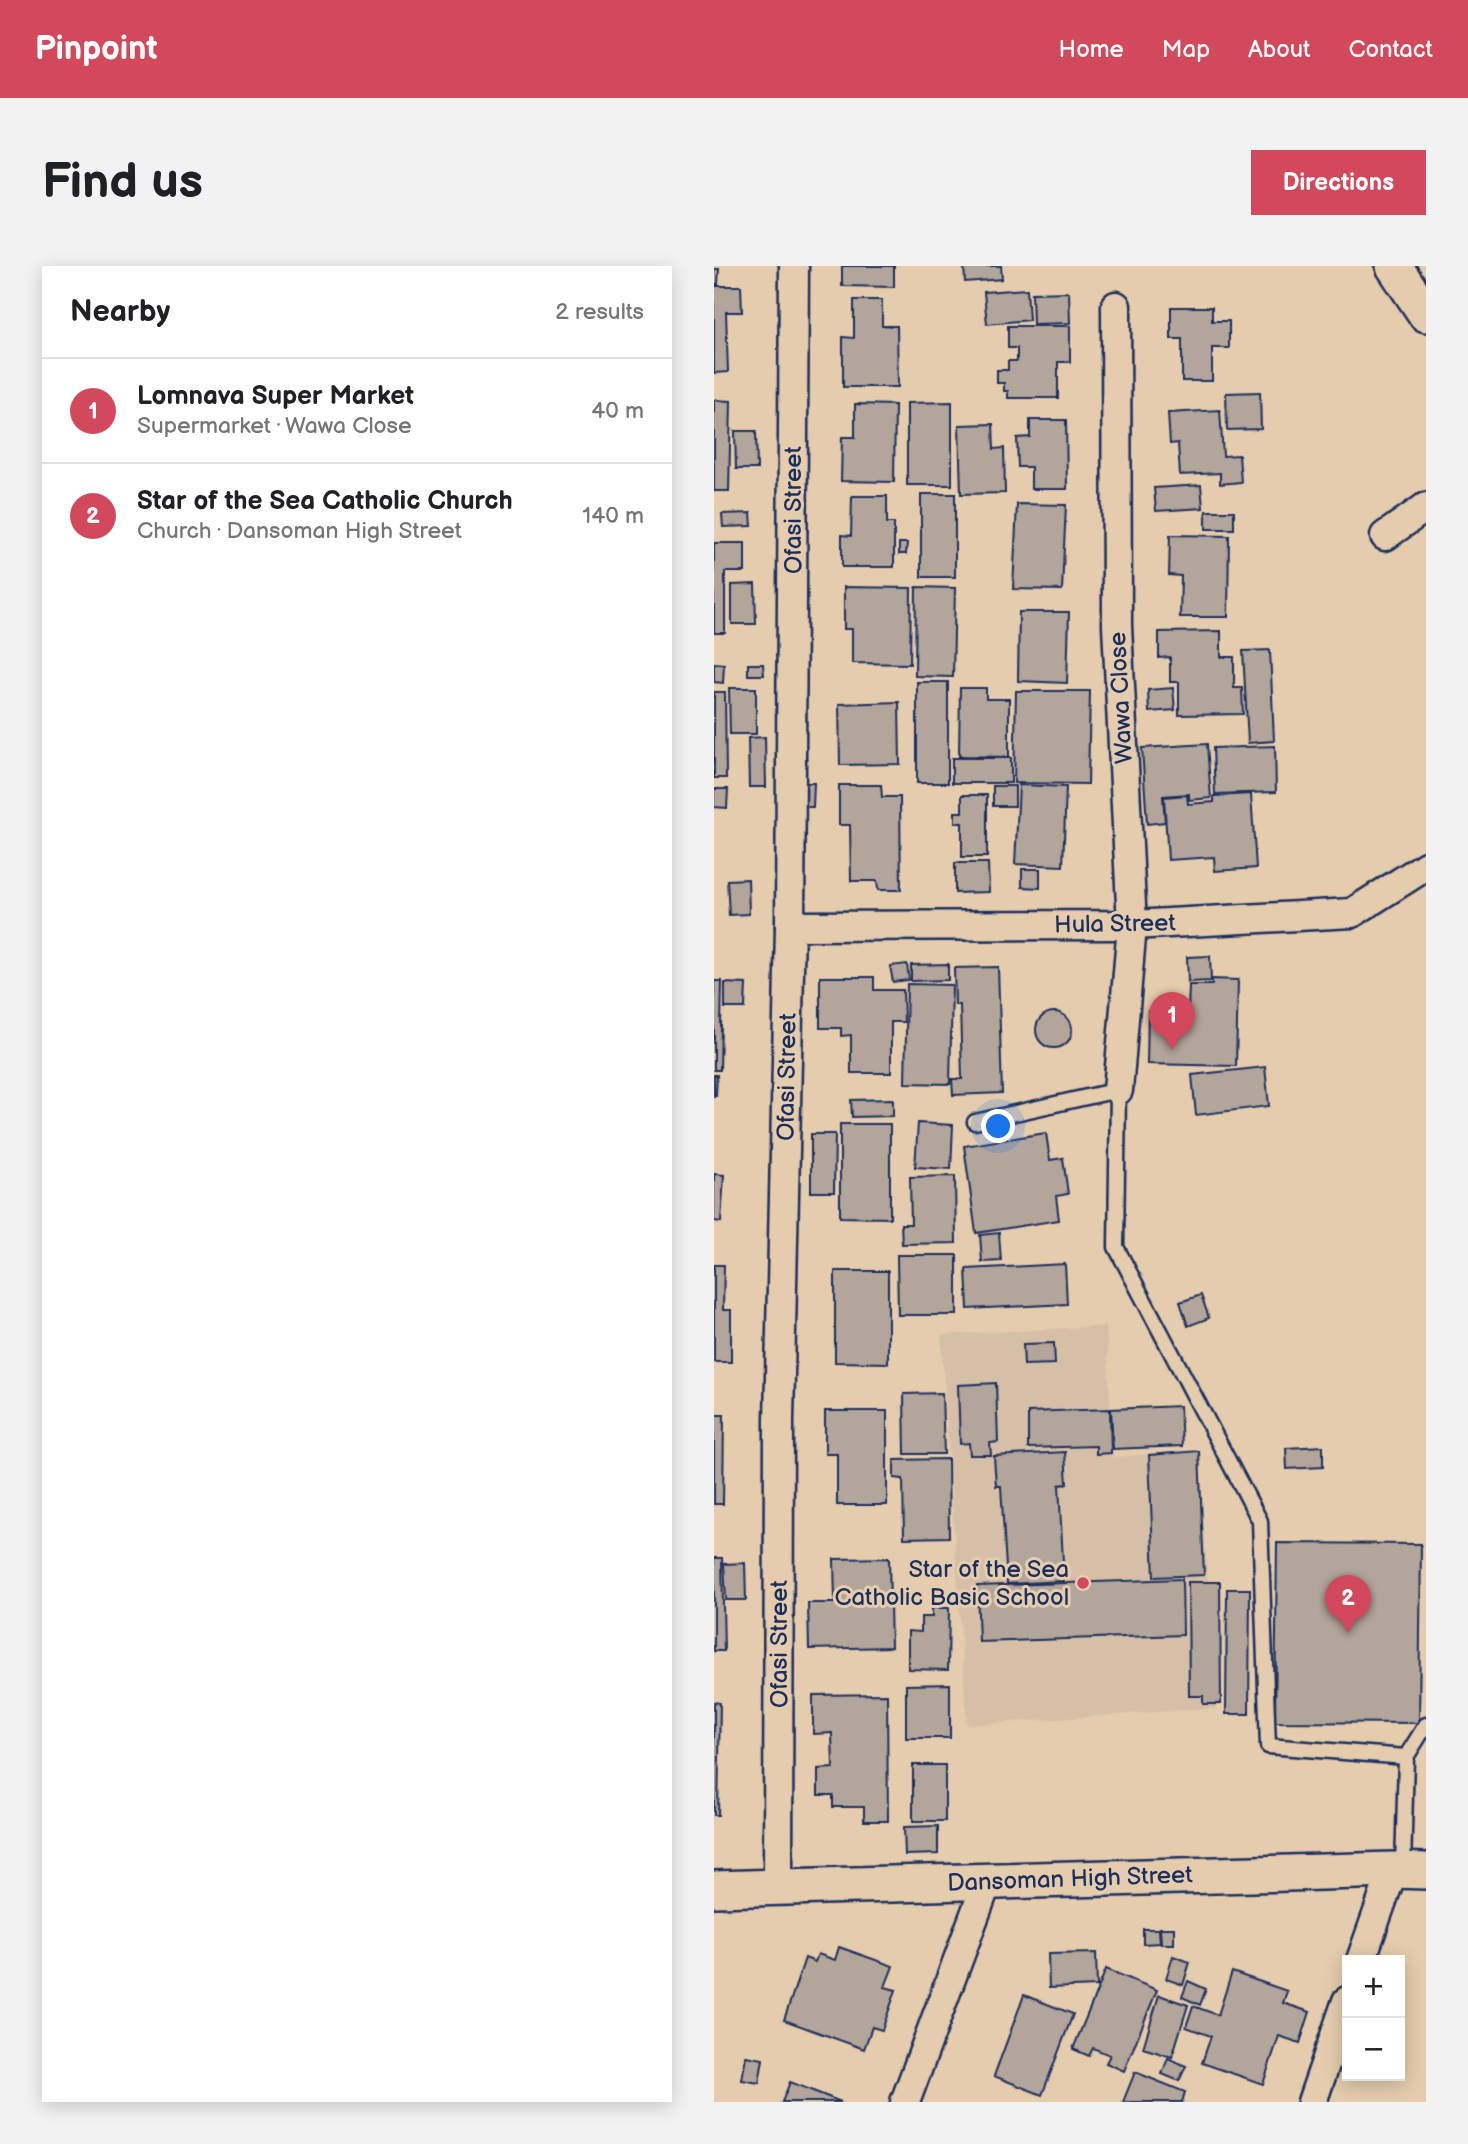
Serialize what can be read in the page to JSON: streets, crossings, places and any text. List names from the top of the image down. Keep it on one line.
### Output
{"streets":{"street":["Ofasi Street","Wawa Close","Hula Street","Dansoman High Street"]},"crossings":[["Ofasi Street","Hula Street"],["Ofasi Street","Dansoman High Street"],["Wawa Close","Hula Street"]],"places":["Star of the Sea Catholic Basic School"],"page":{"header":"Pinpoint","nav":["Home","Map","About","Contact"],"buttons":"Directions","title":"Find us","heading":["Nearby","2 results"],"list":[{"mark":"1","name":"Lomnava Super Market","note":"Supermarket · Wawa Close","value":"40 m"},{"mark":"2","name":"Star of the Sea Catholic Church","note":"Church · Dansoman High Street","value":"140 m"}],"pins":["1","2"],"map_buttons":["+","−"]}}
